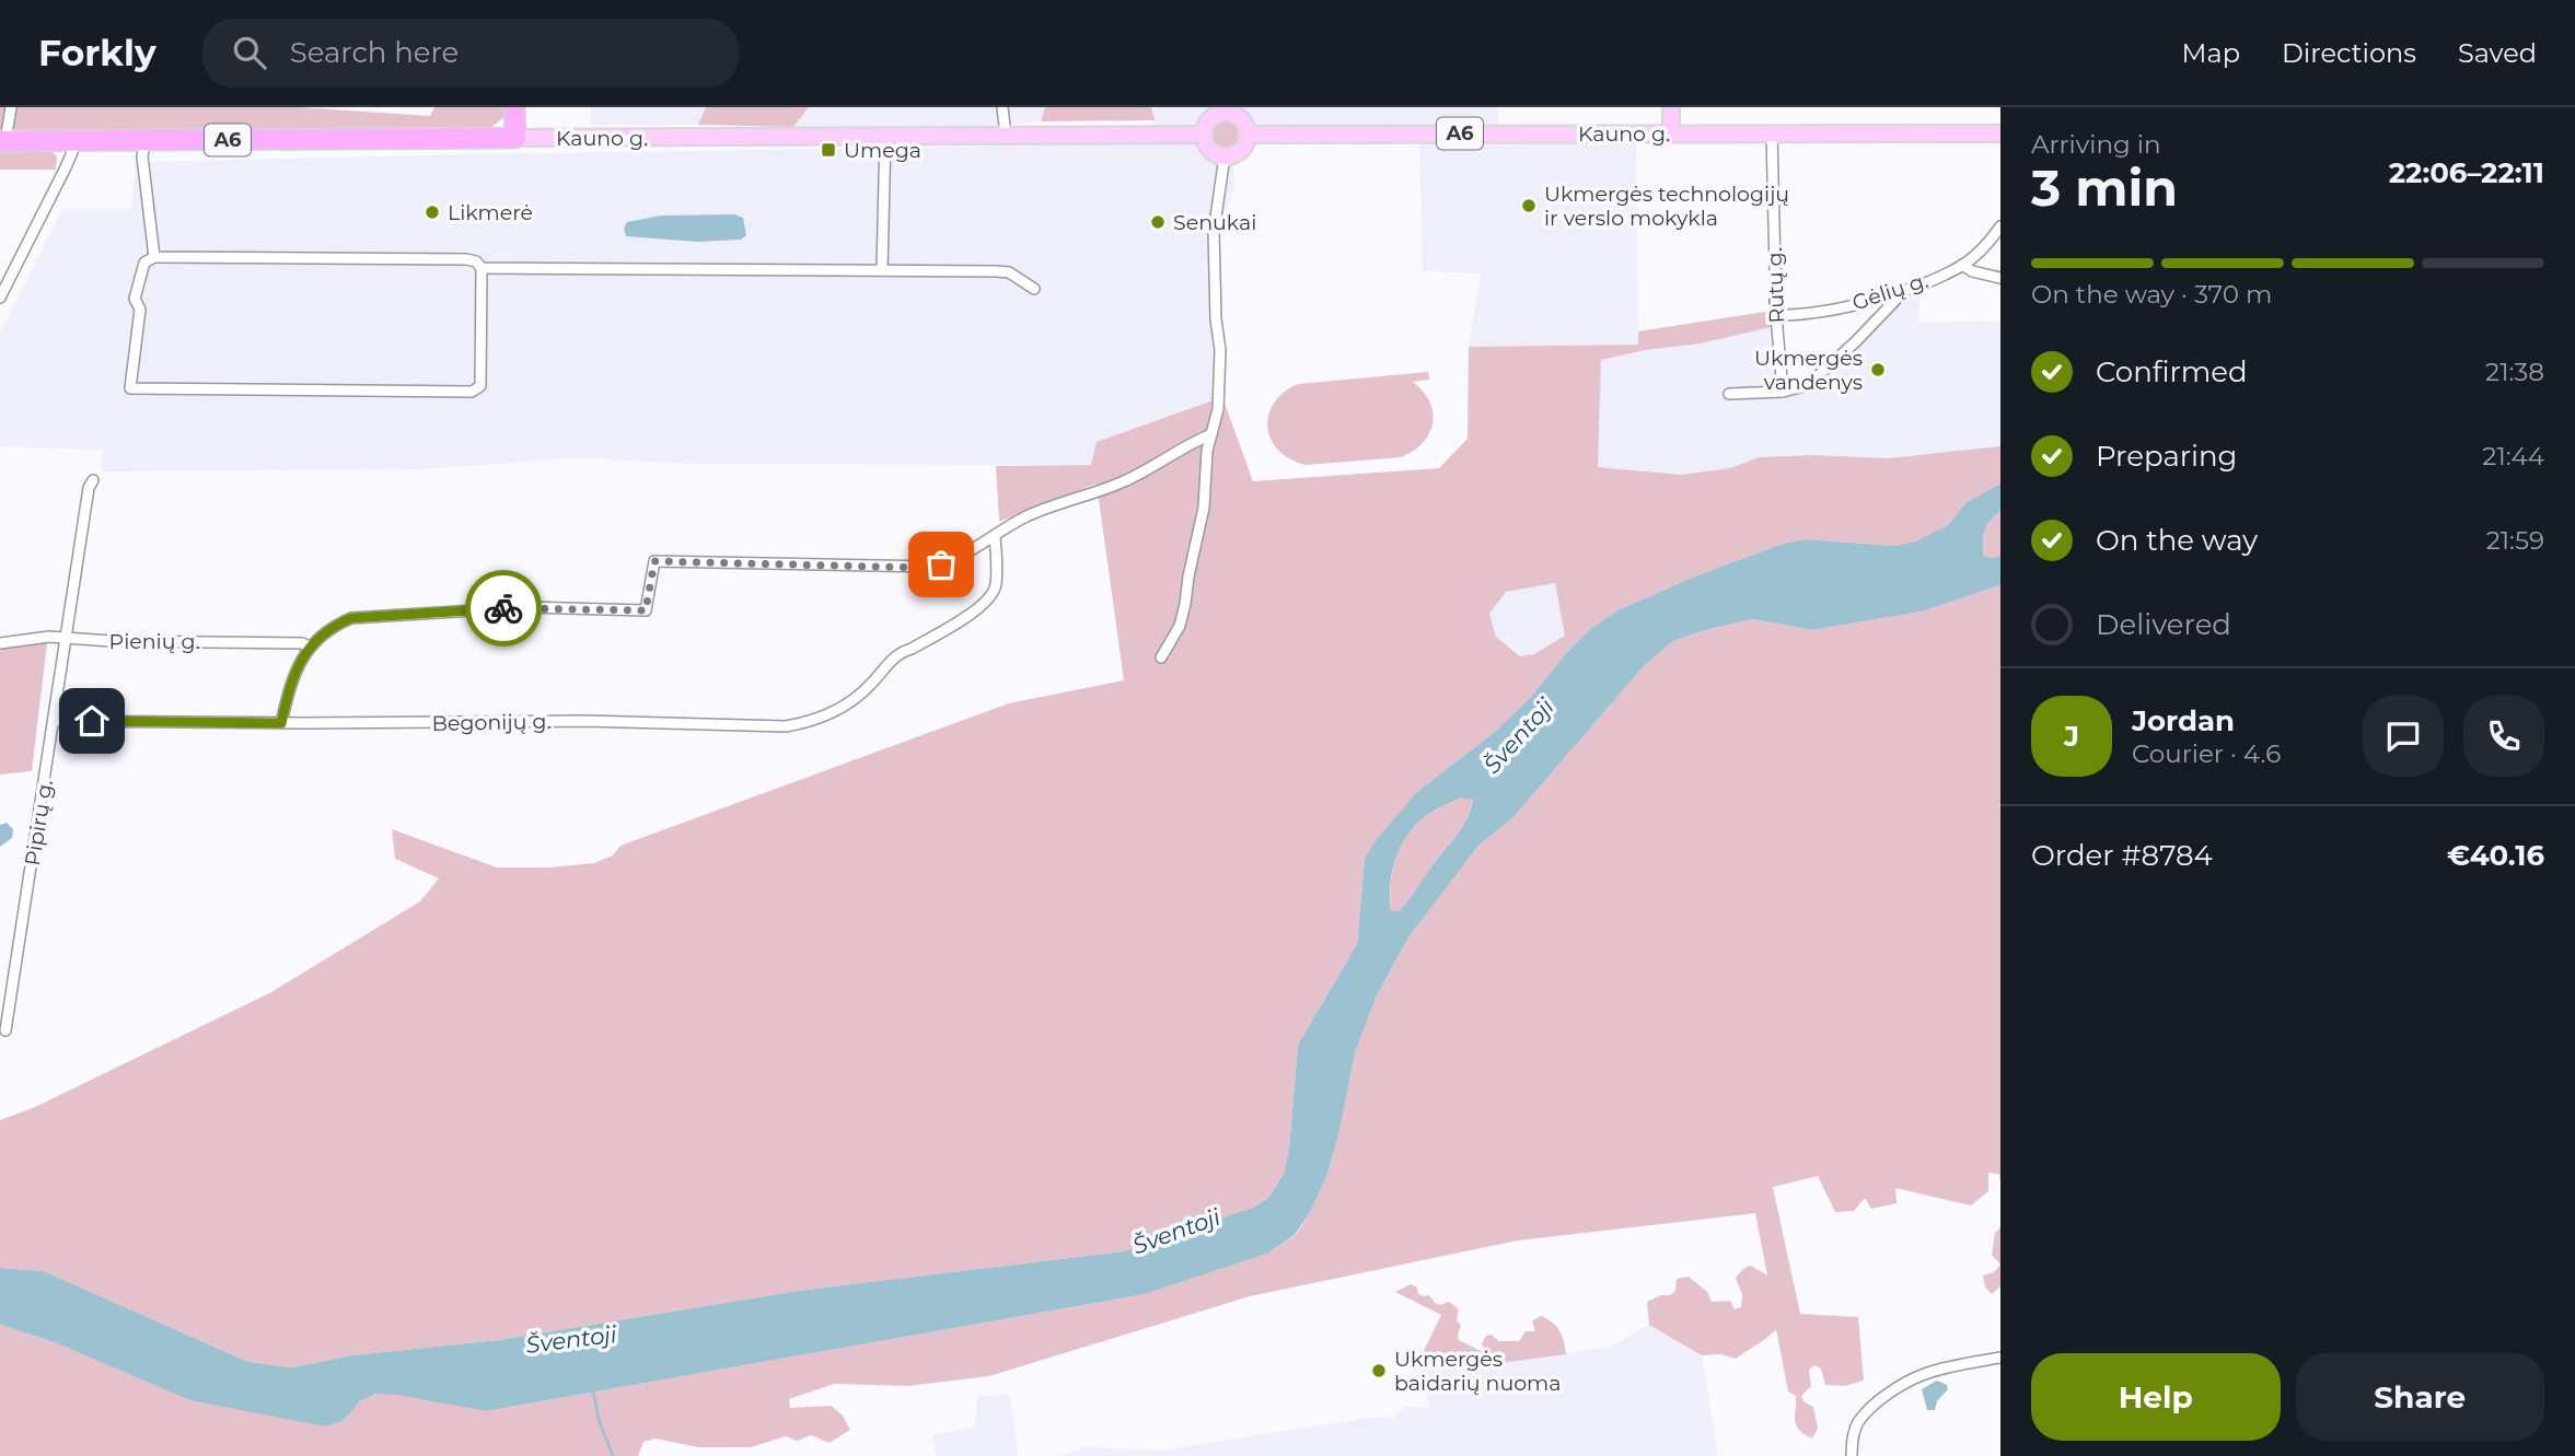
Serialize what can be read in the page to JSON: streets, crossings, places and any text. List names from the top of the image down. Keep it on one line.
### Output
{"streets":{"highway":["A6","Kauno g."],"street":["Rūtų g.","Gėlių g.","Pienių g.","Begonijų g.","Pipirų g."]},"crossings":[["Kauno g.","Rūtų g."],["Rūtų g.","Gėlių g."],["Pienių g.","Pipirų g."],["Begonijų g.","Pipirų g."]],"water":["Šventoji"],"places":{"transit":["Umega"],"other":["Ukmergės technologijų ir verslo mokykla","Likmerė","Senukai","Ukmergės vandenys","Ukmergės baidarių nuoma"]},"page":{"header":"Forkly","search":"Search here","nav":["Map","Directions","Saved"],"heading":["3 min","Arriving in","22:06–22:11"],"panel":["Jordan","Courier · 4.6","Order #8784","€40.16"],"bar":"On the way · 370 m","list":[["Confirmed","21:38"],["Preparing","21:44"],["On the way","21:59"],"Delivered"],"round":"J","buttons":["Help","Share"]}}
